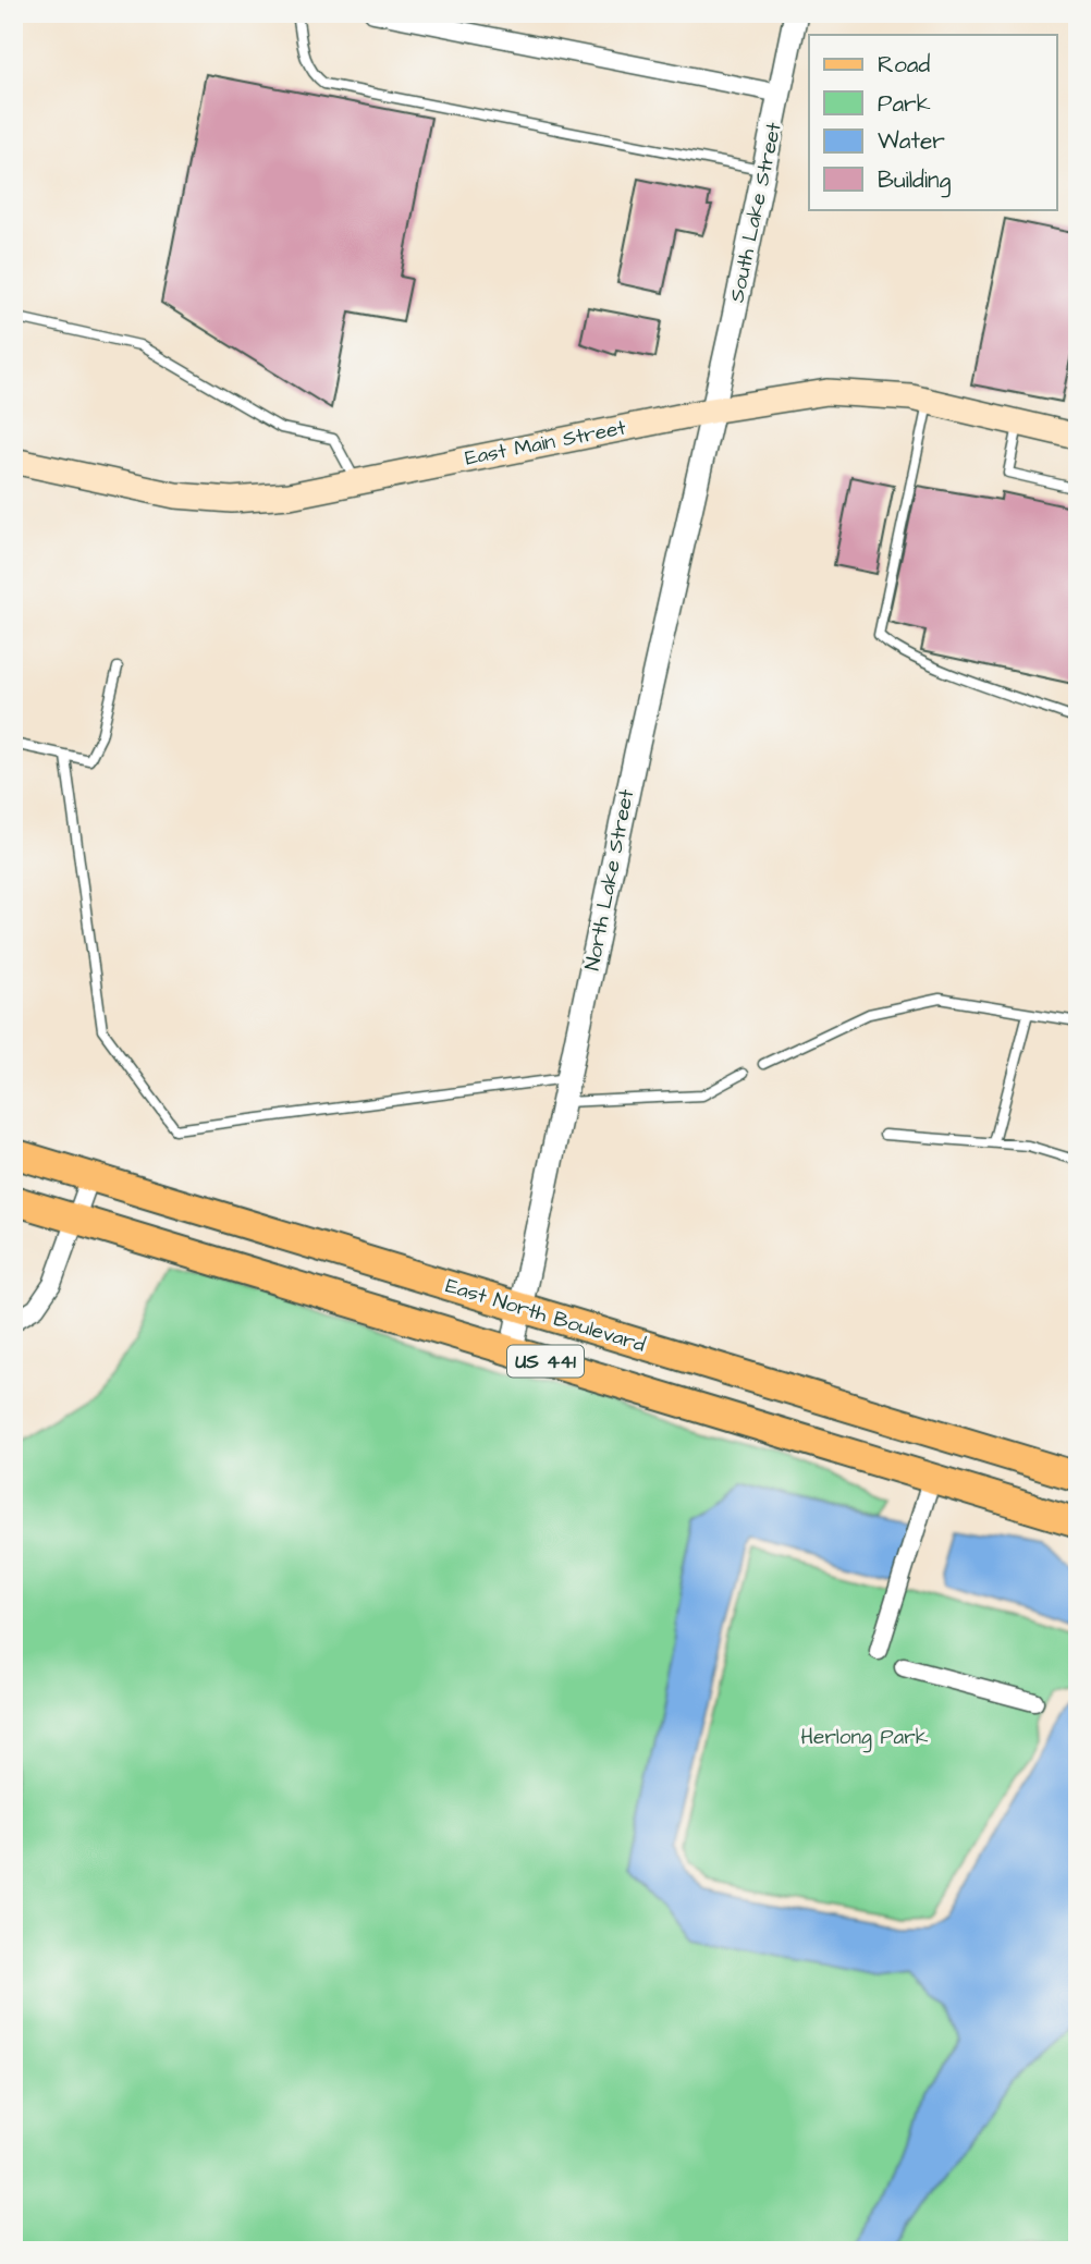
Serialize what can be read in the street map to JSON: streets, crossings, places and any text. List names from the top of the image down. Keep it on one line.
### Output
{"streets":{"main road":["East Main Street","East North Boulevard","US 441"],"street":["South Lake Street","North Lake Street"]},"crossings":[["South Lake Street","East Main Street"],["South Lake Street","North Lake Street"],["East Main Street","North Lake Street"],["North Lake Street","East North Boulevard"]],"parks":["Herlong Park"],"legend":["Road","Park","Water","Building"]}
